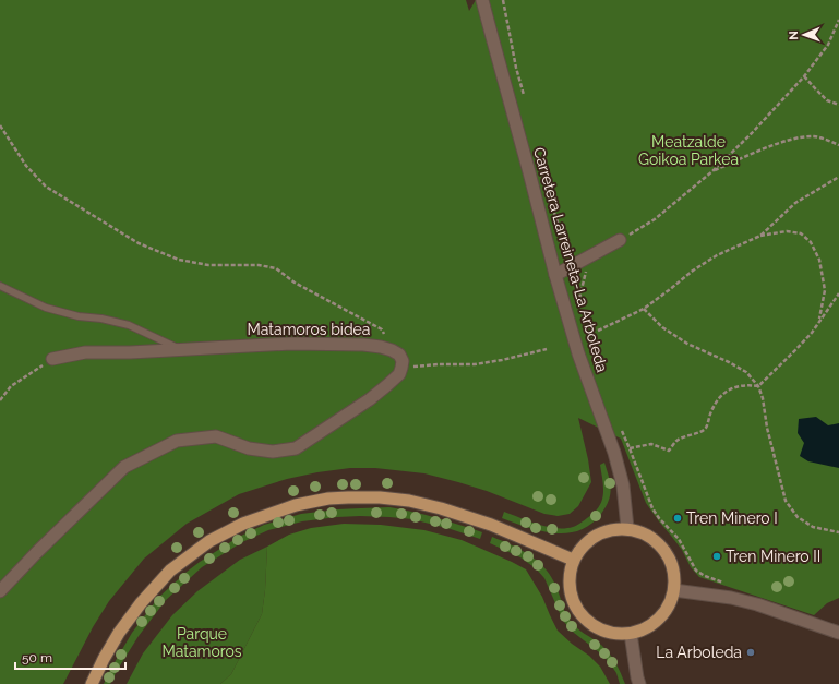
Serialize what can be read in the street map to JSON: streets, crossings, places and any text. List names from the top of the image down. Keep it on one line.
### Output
{"streets":{"street":["Carretera Larreineta-La Arboleda","Matamoros bidea"]},"parks":["Meatzalde Goikoa Parkea","Parque Matamoros"],"places":["Tren Minero I","Tren Minero II","La Arboleda"],"scale_bar":"50 m","north":"left"}
